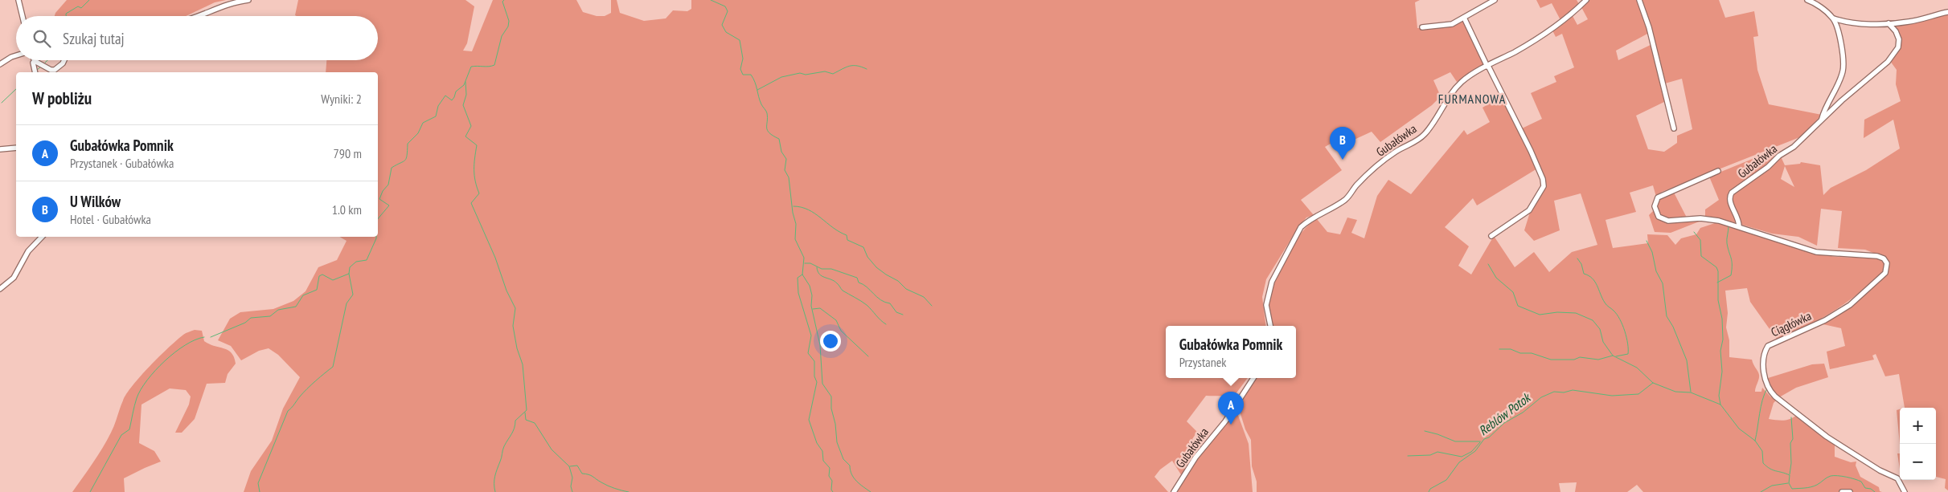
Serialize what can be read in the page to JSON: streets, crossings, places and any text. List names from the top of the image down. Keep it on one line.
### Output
{"streets":{"street":["Gubałówka","Ciągłówka"]},"crossings":[["Gubałówka","Ciągłówka"]],"districts":["FURMANOWA"],"water":["Reblów Potok"],"page":{"search":"Szukaj tutaj","heading":["W pobliżu","Wyniki: 2"],"list":[{"mark":"A","name":"Gubałówka Pomnik","note":"Przystanek · Gubałówka","value":"790 m"},{"mark":"B","name":"U Wilków","note":"Hotel · Gubałówka","value":"1.0 km"}],"pins":["B","A"],"popup":["Gubałówka Pomnik","Przystanek"],"map_buttons":["+","−"]}}
